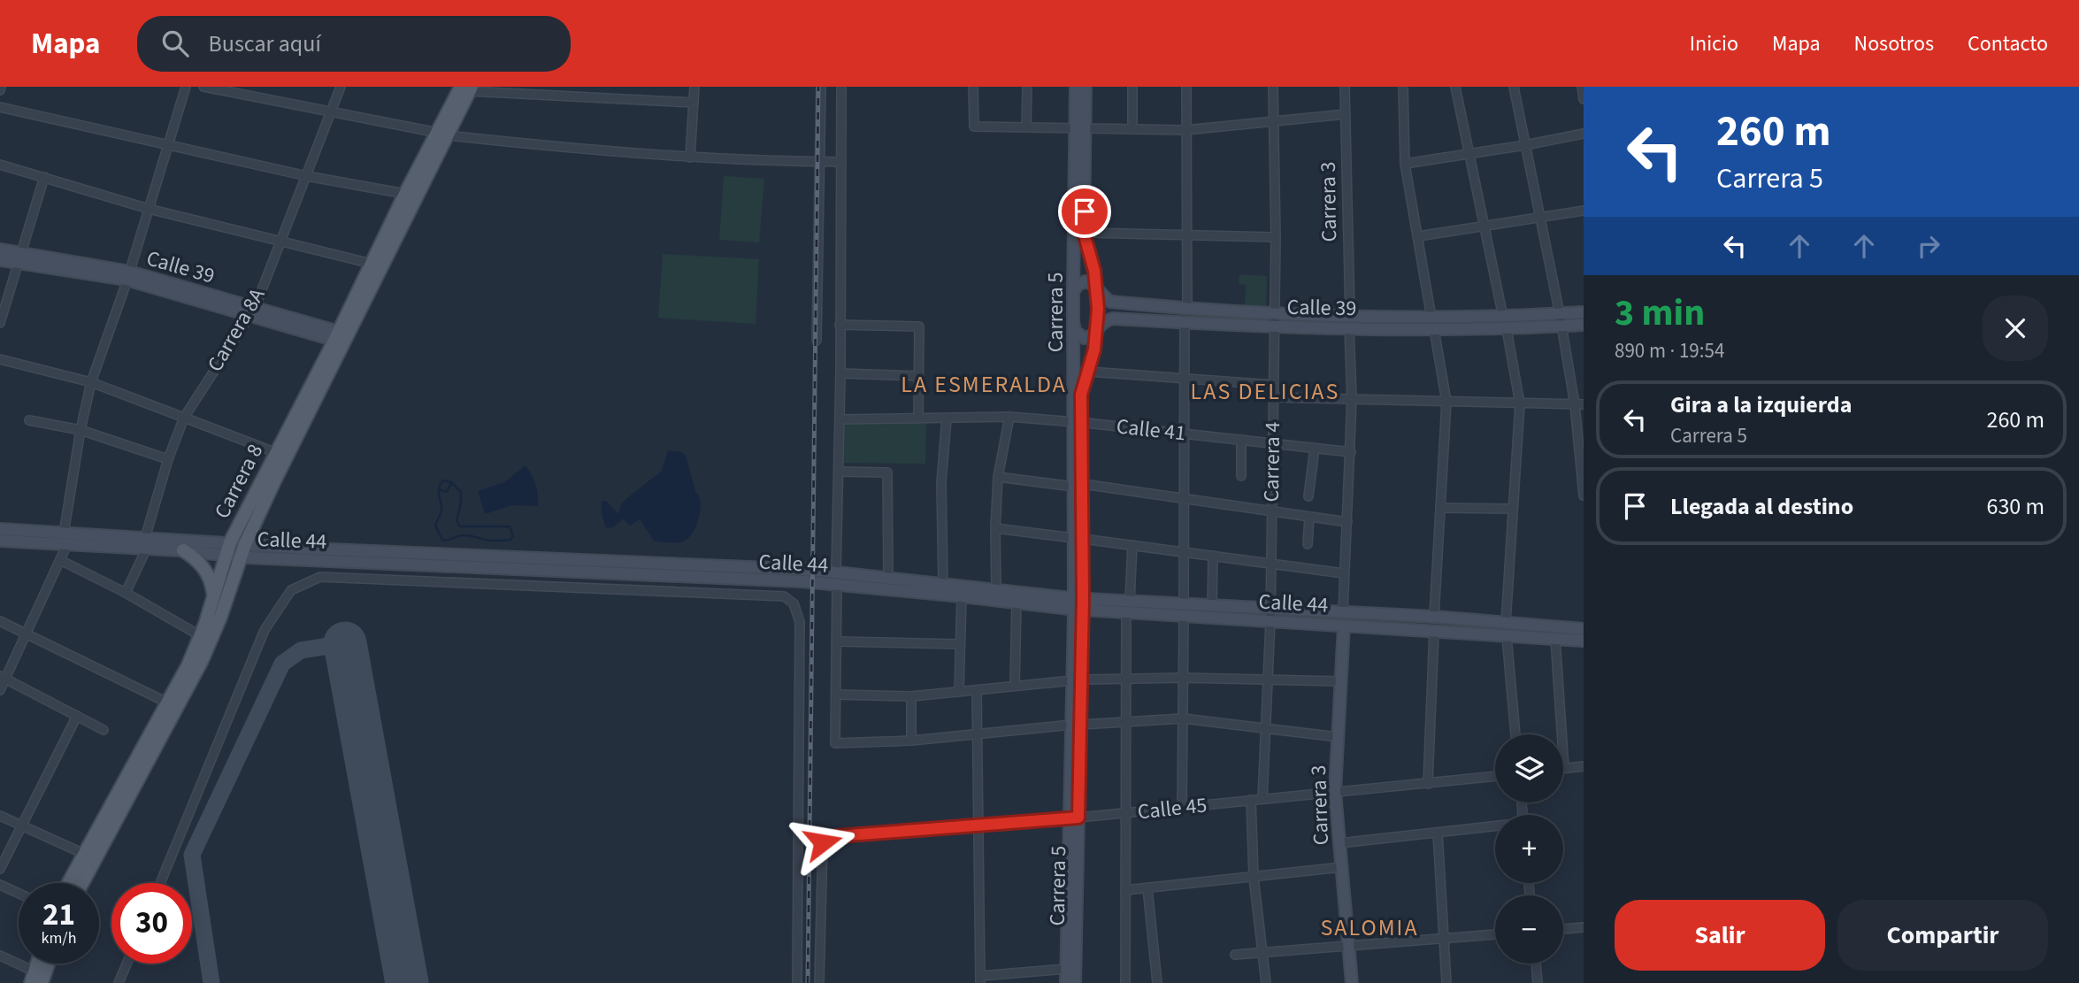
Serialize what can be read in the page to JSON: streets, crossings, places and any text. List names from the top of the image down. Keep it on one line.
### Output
{"streets":{"main road":["Carrera 3","Calle 39","Carrera 5","Carrera 8","Calle 44"],"street":["Carrera 8A","Calle 41","Carrera 4","Calle 45"]},"crossings":[["Carrera 3","Calle 39"],["Carrera 3","Calle 41"],["Carrera 3","Calle 44"],["Carrera 3","Calle 45"],["Calle 39","Carrera 5"],["Calle 39","Carrera 8A"],["Calle 39","Carrera 4"],["Calle 39","Carrera 8"],["Carrera 5","Calle 41"],["Carrera 5","Calle 44"],["Carrera 5","Calle 45"],["Carrera 8A","Calle 44"],["Calle 41","Carrera 4"],["Carrera 4","Calle 44"],["Carrera 4","Calle 45"],["Carrera 8","Calle 44"]],"districts":["LA ESMERALDA","LAS DELICIAS","SALOMIA"],"page":{"header":"Mapa","search":"Buscar aquí","nav":["Inicio","Mapa","Nosotros","Contacto"],"turn":["260 m","Carrera 5"],"heading":["3 min","890 m · 19:54"],"list":[{"name":"Gira a la izquierda","note":"Carrera 5","value":"260 m"},{"name":"Llegada al destino","value":"630 m"}],"map_buttons":["+","−"],"speed":"21 km/h","limit":"30","buttons":["Salir","Compartir"]}}
